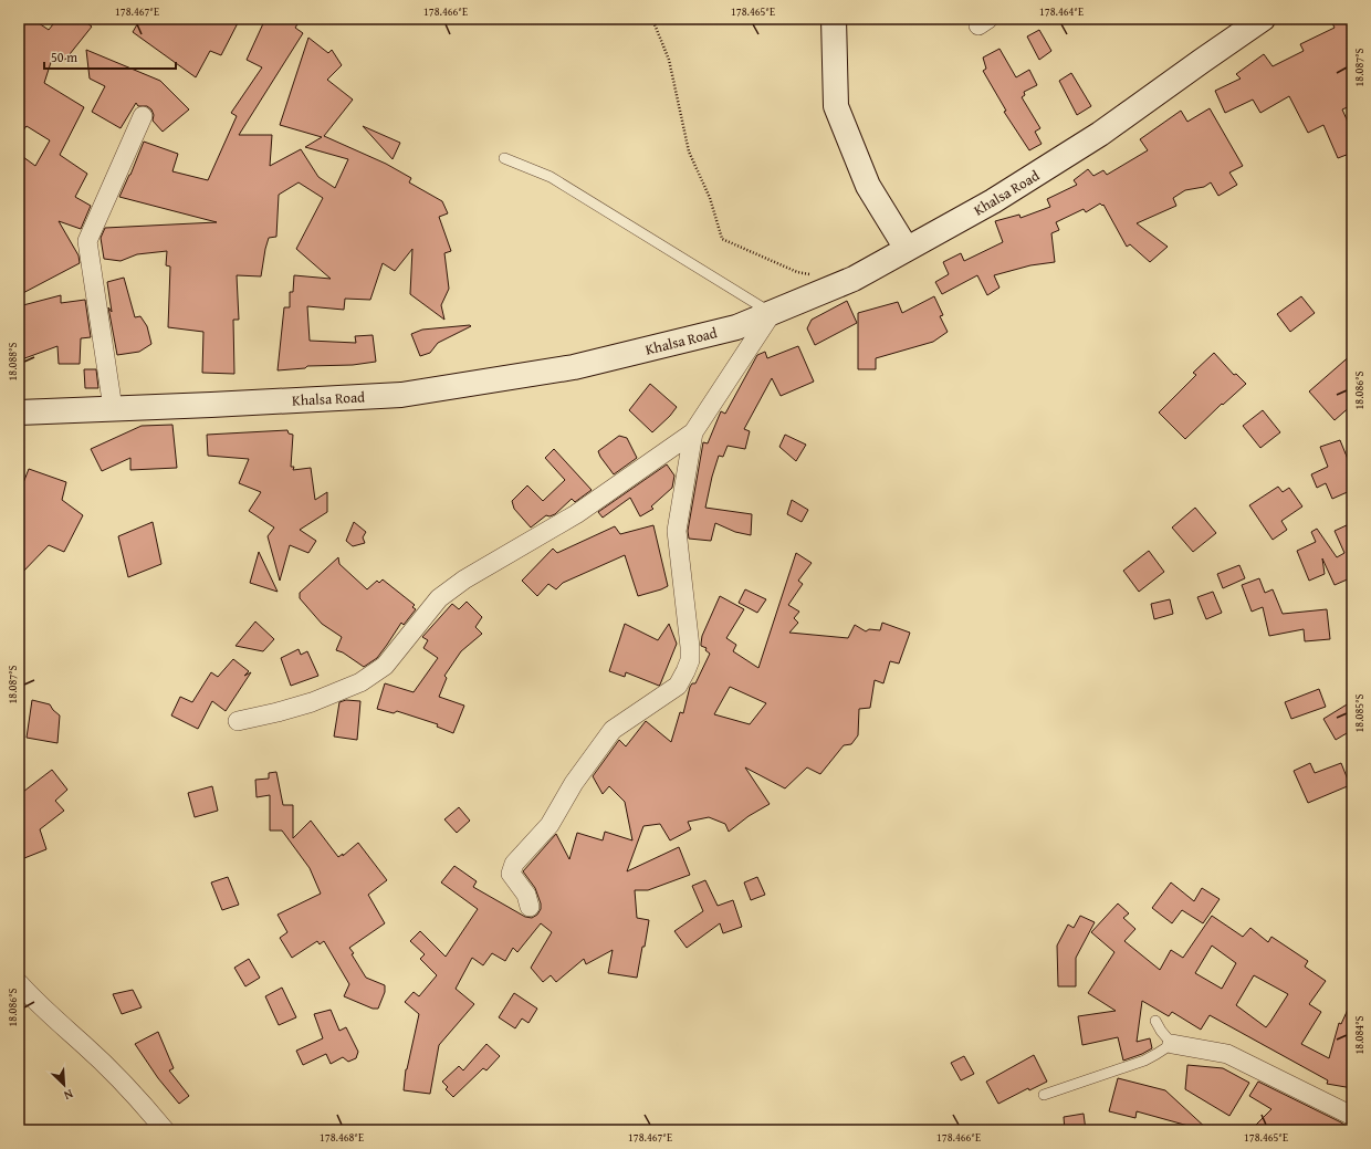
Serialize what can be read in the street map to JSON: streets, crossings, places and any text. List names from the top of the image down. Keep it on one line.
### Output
{"streets":{"main road":["Khalsa Road"]},"scale_bar":"50 m","north":"bottom right","coordinates":["178.467°E","178.466°E","178.465°E","178.464°E","18.087°S","18.088°S","18.086°S","18.085°S","18.084°S","178.468°E"]}
